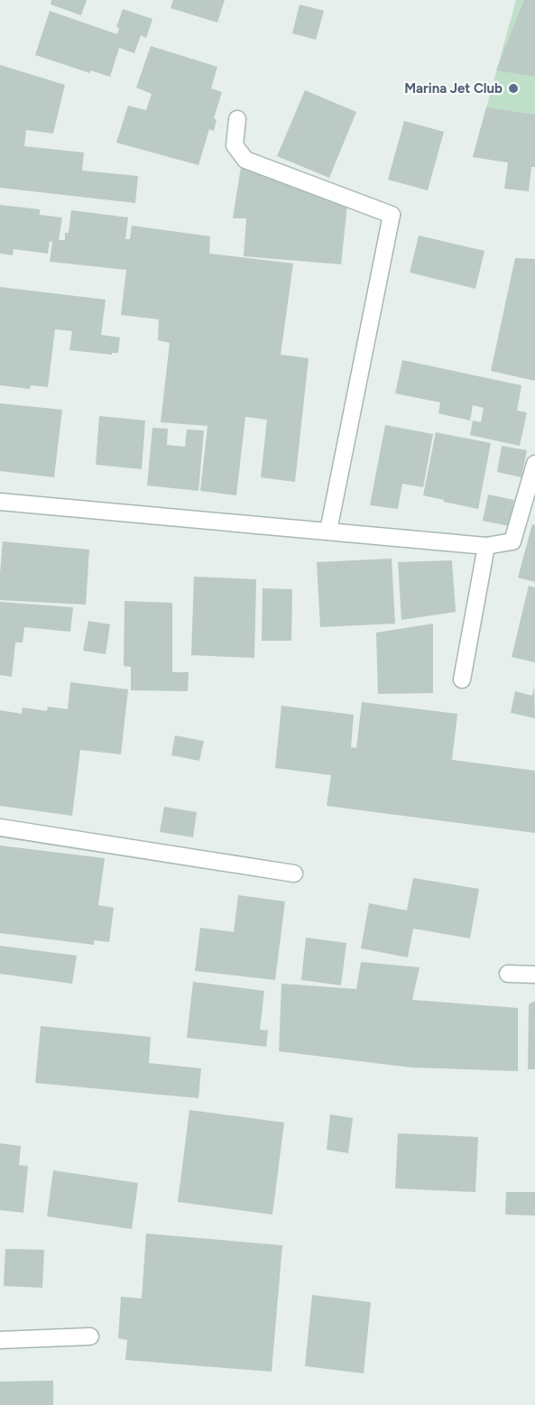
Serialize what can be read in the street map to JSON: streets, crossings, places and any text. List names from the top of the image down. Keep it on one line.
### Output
{"places":["Marina Jet Club"]}
